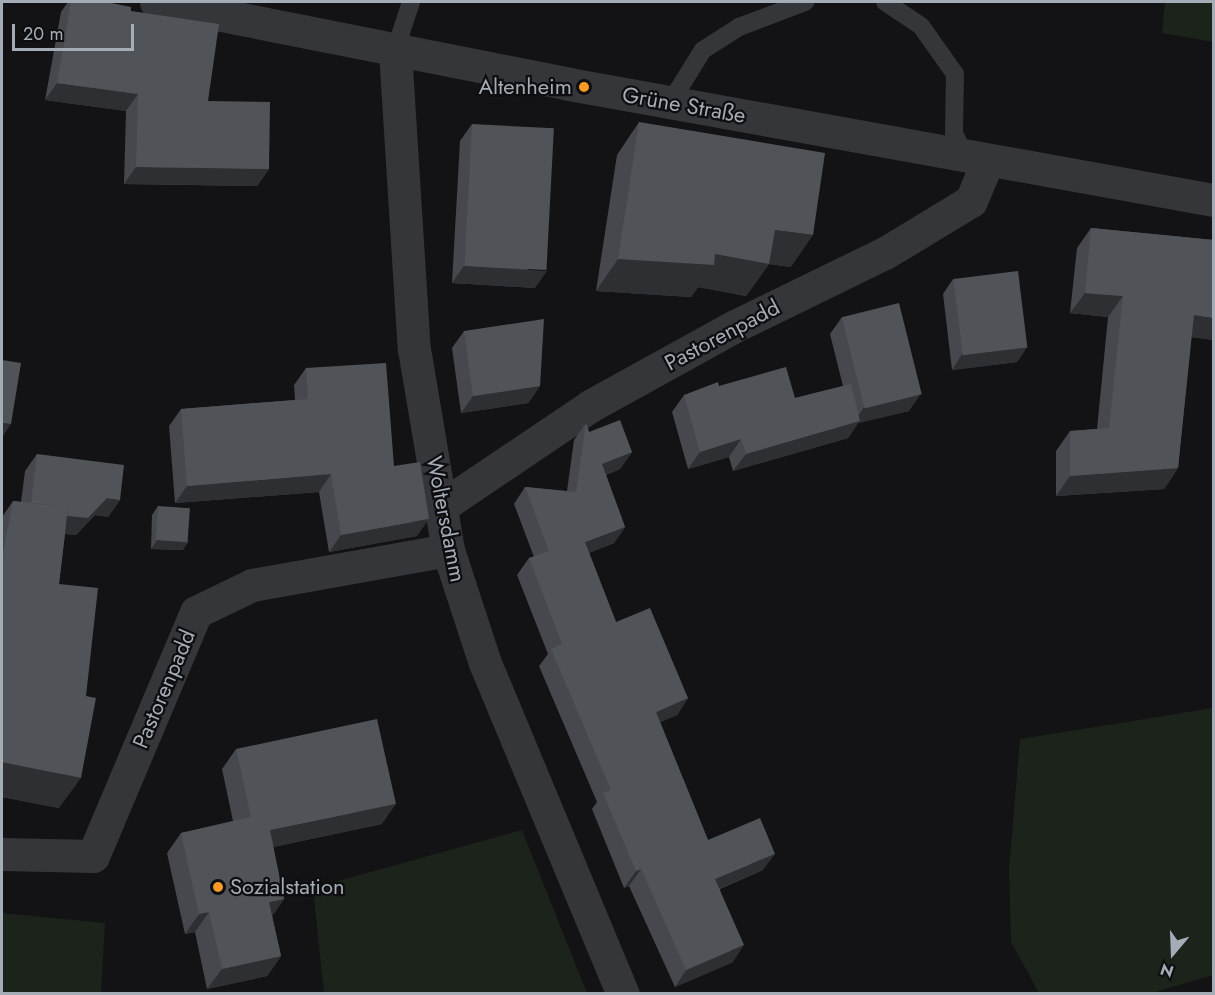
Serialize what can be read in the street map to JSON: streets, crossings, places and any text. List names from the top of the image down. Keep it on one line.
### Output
{"streets":{"street":["Grüne Straße","Pastorenpadd","Woltersdamm"]},"crossings":[["Grüne Straße","Pastorenpadd"],["Grüne Straße","Woltersdamm"],["Pastorenpadd","Woltersdamm"]],"places":["Altenheim","Sozialstation"],"scale_bar":"20 m","north":"bottom"}
